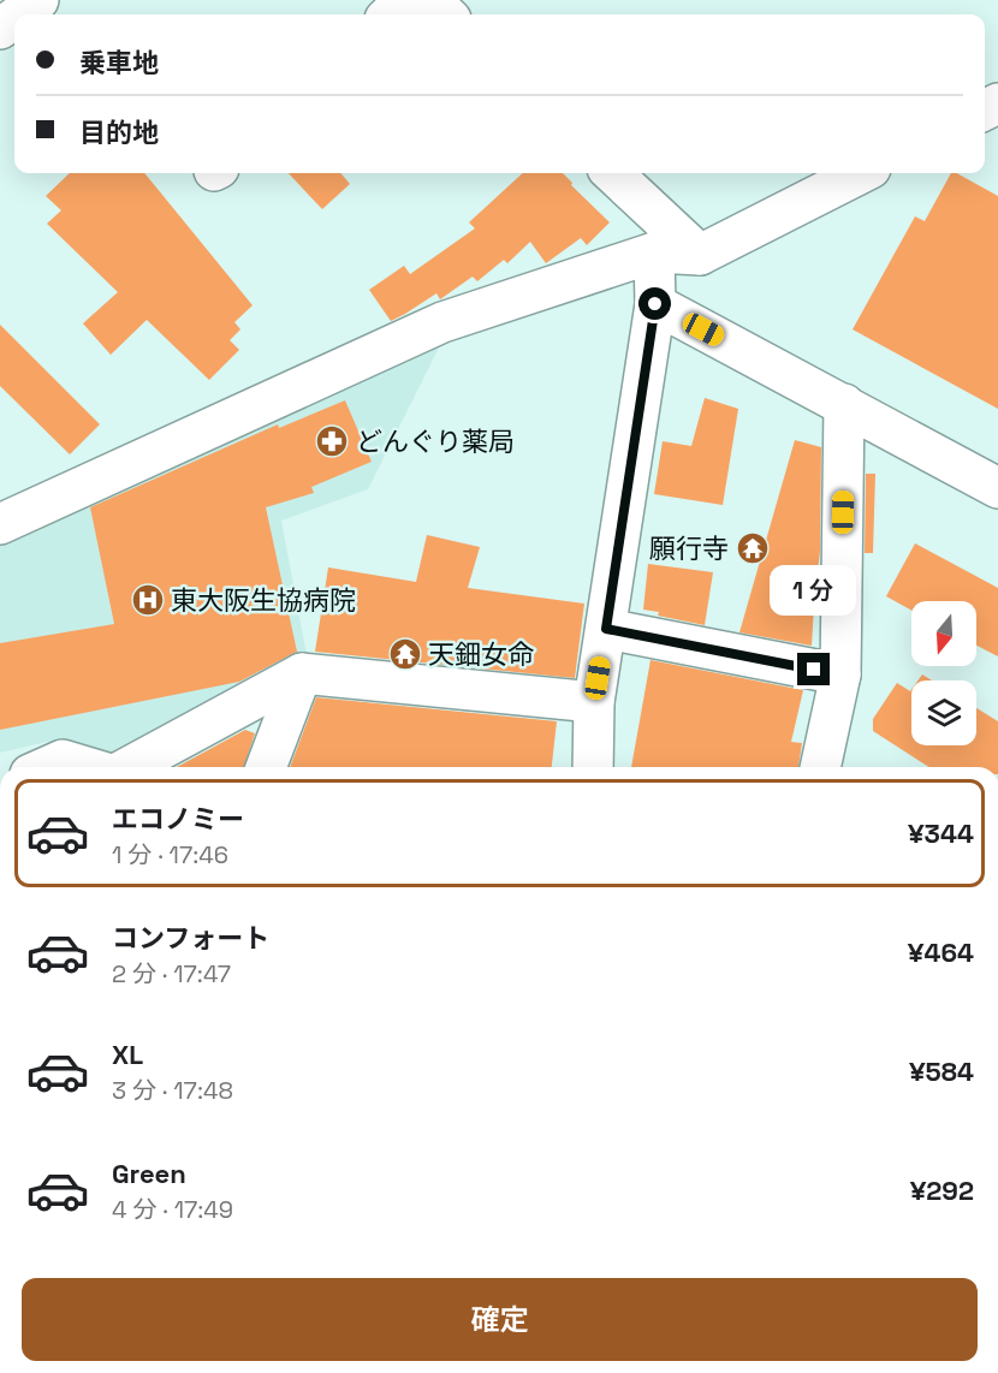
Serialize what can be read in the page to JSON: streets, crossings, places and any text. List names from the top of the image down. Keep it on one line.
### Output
{"places":{"pharmacy":["どんぐり薬局"],"temple":["願行寺","天鈿女命"],"hospital":["東大阪生協病院"]},"north":"bottom","page":{"banner":["乗車地","目的地"],"bubble":"1 分","list":[{"name":"エコノミー","note":"1 分 · 17:46","value":"¥344"},{"name":"コンフォート","note":"2 分 · 17:47","value":"¥464"},{"name":"XL","note":"3 分 · 17:48","value":"¥584"},{"name":"Green","note":"4 分 · 17:49","value":"¥292"}],"buttons":"確定"}}
